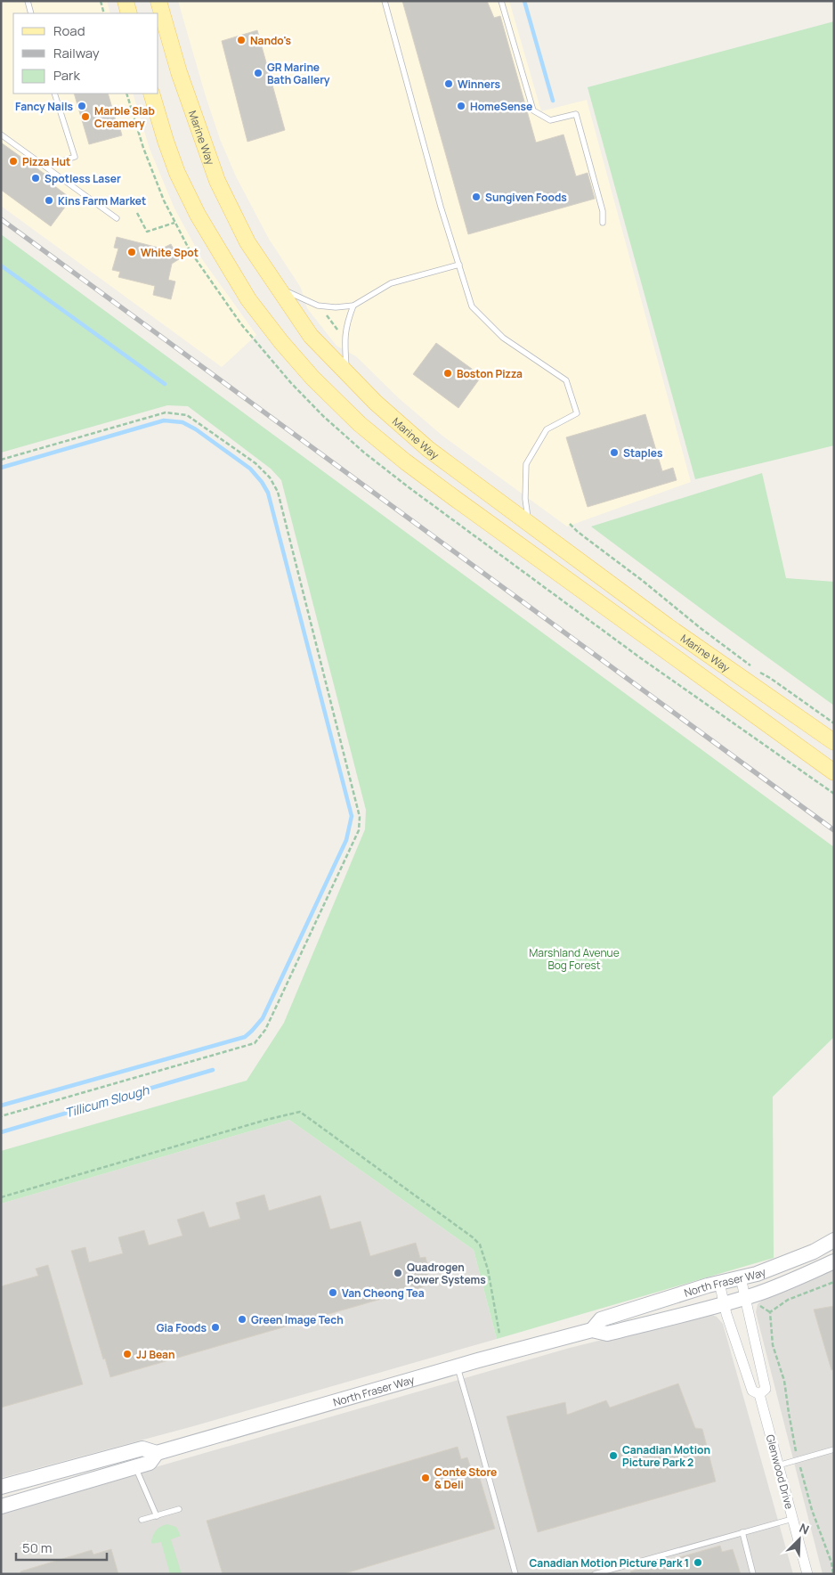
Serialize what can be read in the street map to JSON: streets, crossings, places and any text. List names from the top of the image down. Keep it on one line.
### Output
{"streets":{"main road":["Marine Way"],"street":["North Fraser Way","Glenwood Drive"]},"crossings":[["North Fraser Way","Glenwood Drive"]],"water":["Tillicum Slough"],"parks":["Marshland Avenue Bog Forest"],"places":["Nando's","GR Marine Bath Gallery","Winners","Fancy Nails","HomeSense","Marble Slab Creamery","Pizza Hut","Spotless Laser","Sungiven Foods","Kins Farm Market","White Spot","Boston Pizza","Staples","Quadrogen Power Systems","Van Cheong Tea","Green Image Tech","Gia Foods","JJ Bean","Canadian Motion Picture Park 2","Conte Store & Deli","Canadian Motion Picture Park 1"],"legend":["Road","Railway","Park"],"scale_bar":"50 m","north":"top right"}
